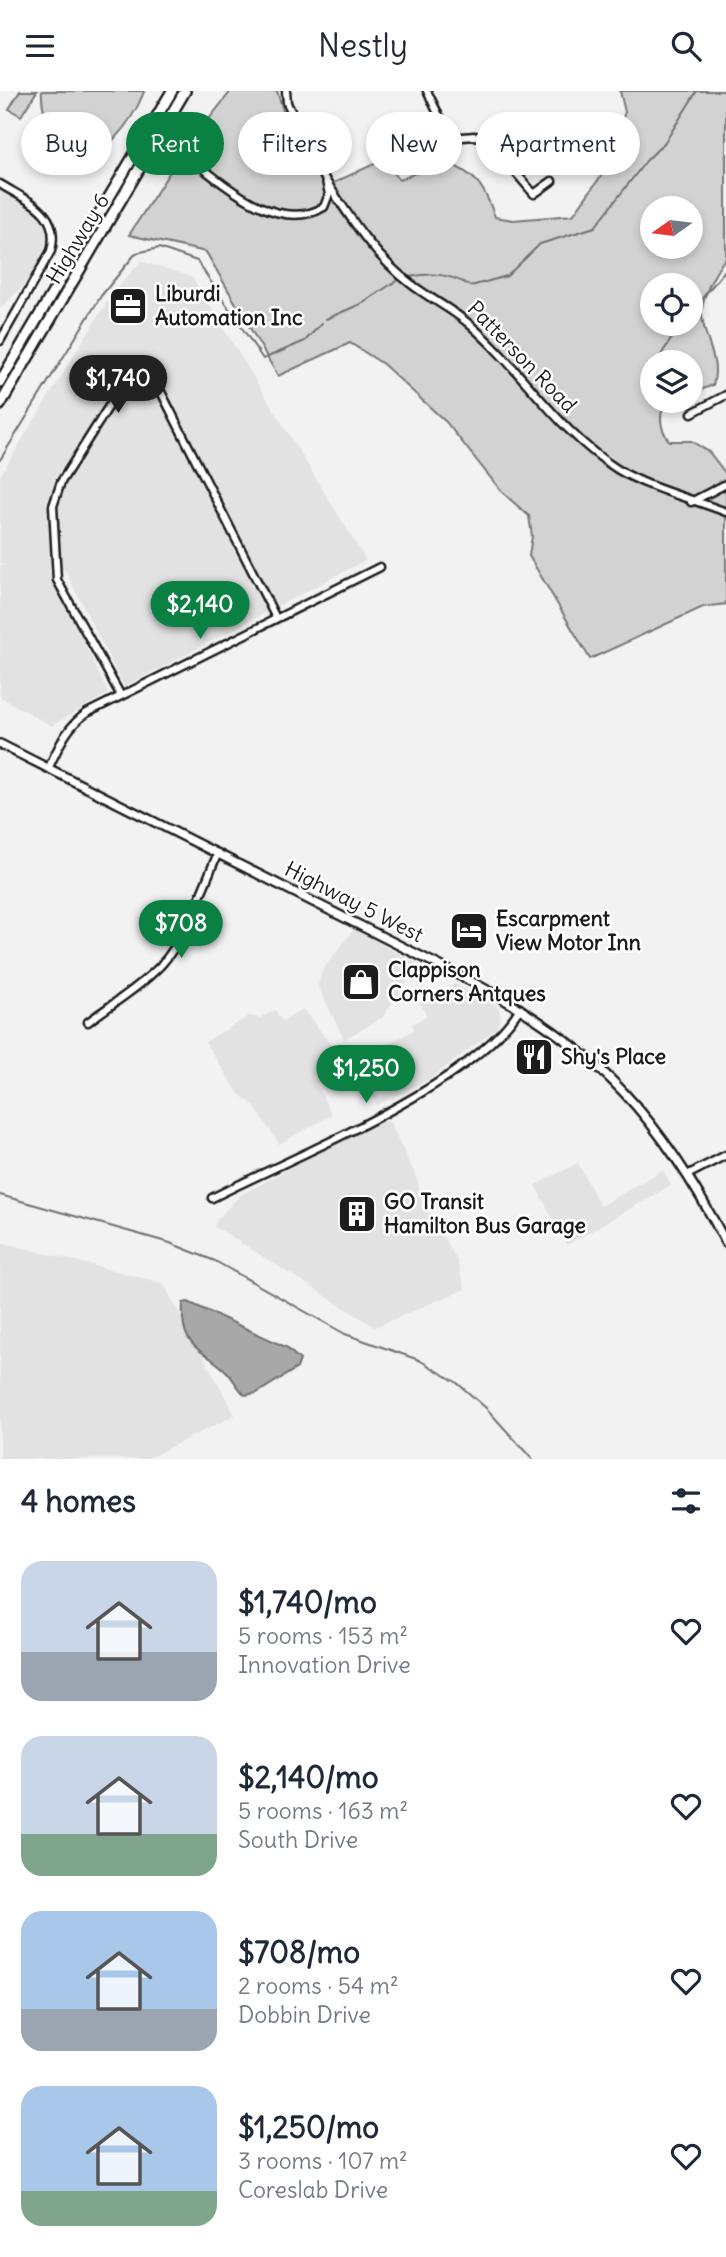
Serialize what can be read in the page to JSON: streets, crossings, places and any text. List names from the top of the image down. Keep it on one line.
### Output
{"streets":{"highway":["Highway 6"],"main road":["Highway 5 West"],"street":["Patterson Road"]},"places":{"office":["Liburdi Automation Inc"],"hotel":["Escarpment View Motor Inn"],"shop":["Clappison Corners Antques"],"restaurant":["Shy's Place"],"building":["GO Transit Hamilton Bus Garage"]},"north":"left","page":{"header":"Nestly","chip":["Buy","Rent","Filters","New","Apartment"],"price":["$1,740","$2,140","$708","$1,250"],"heading":"4 homes","list":[{"name":"$1,740/mo","note":"5 rooms · 153 m² · Innovation Drive"},{"name":"$2,140/mo","note":"5 rooms · 163 m² · South Drive"},{"name":"$708/mo","note":"2 rooms · 54 m² · Dobbin Drive"},{"name":"$1,250/mo","note":"3 rooms · 107 m² · Coreslab Drive"}]}}
